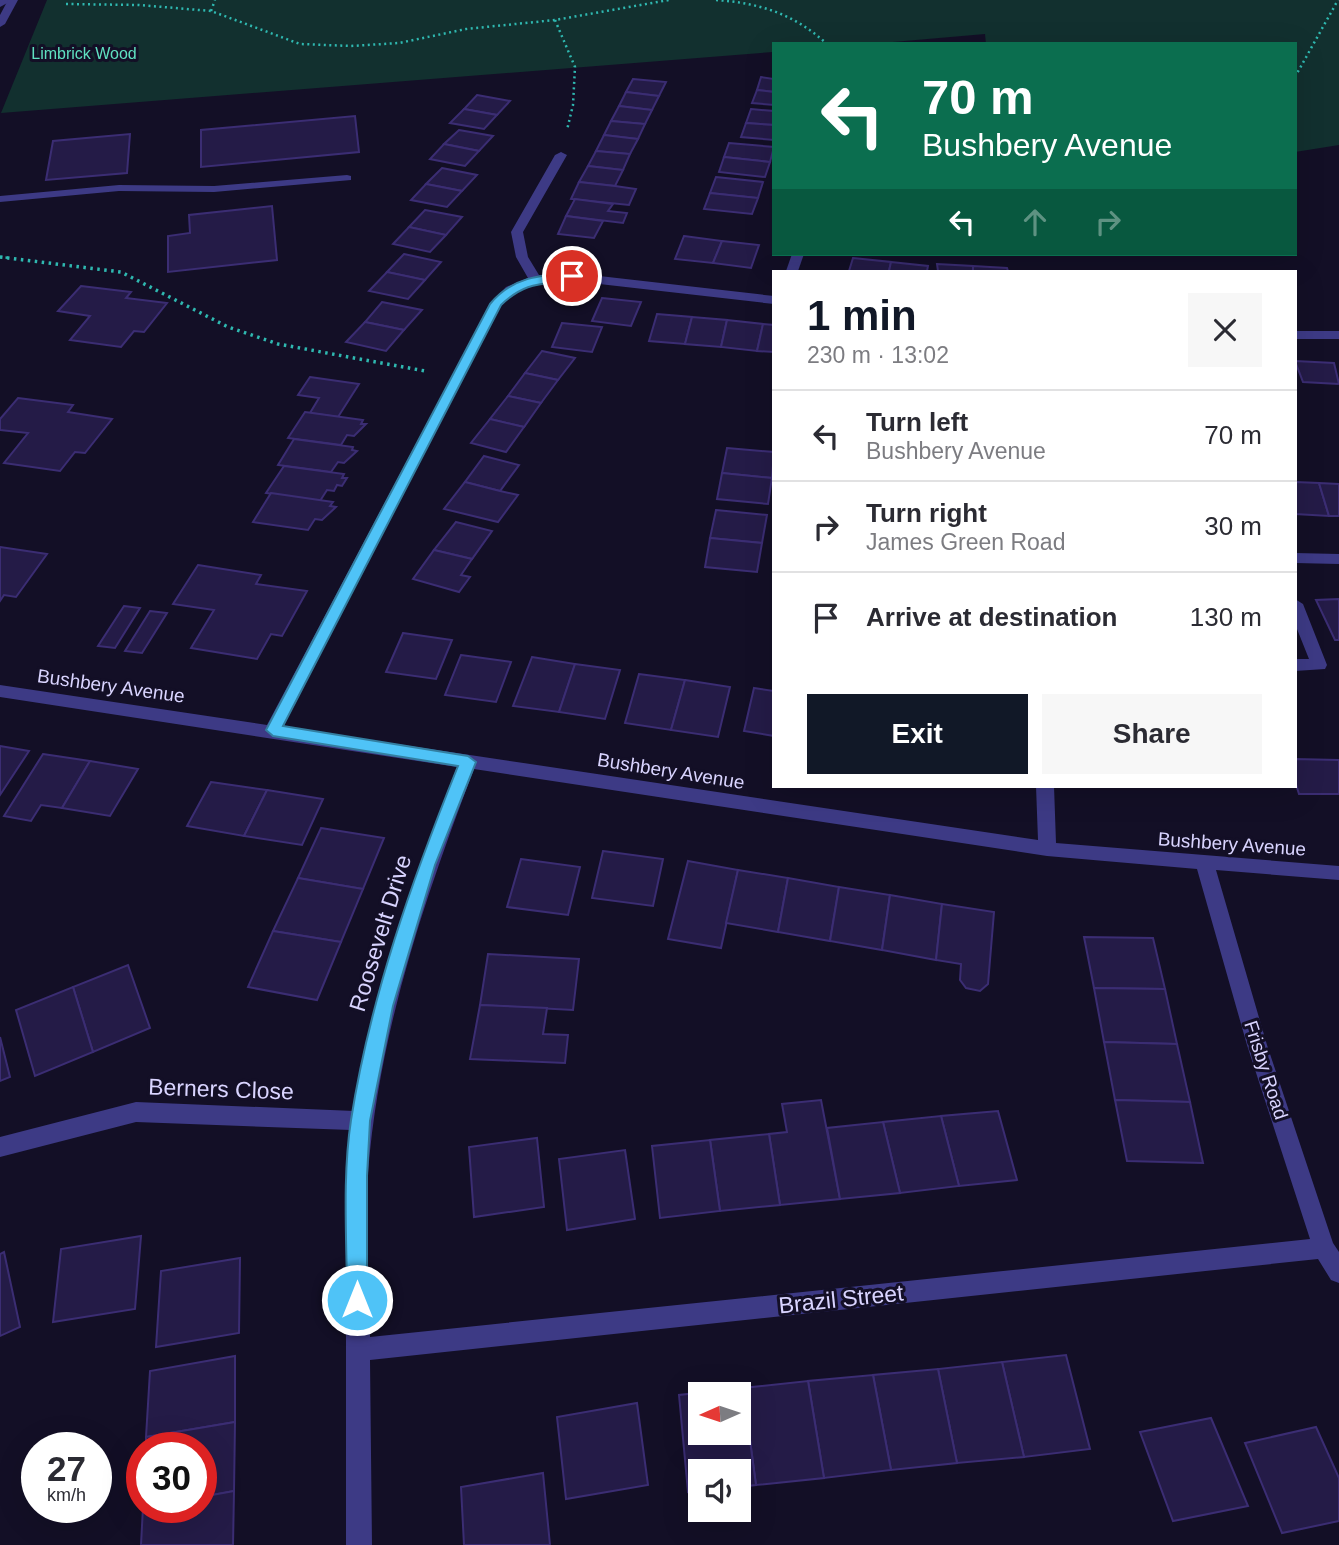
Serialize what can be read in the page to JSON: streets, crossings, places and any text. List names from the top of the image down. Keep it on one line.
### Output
{"streets":{"street":["Bushbery Avenue","Roosevelt Drive","Frisby Road","Berners Close","Brazil Street"]},"crossings":[["Bushbery Avenue","Roosevelt Drive"],["Bushbery Avenue","Frisby Road"],["Roosevelt Drive","Berners Close"],["Roosevelt Drive","Brazil Street"],["Frisby Road","Brazil Street"]],"parks":["Limbrick Wood"],"north":"left","page":{"turn":["70 m","Bushbery Avenue"],"heading":["1 min","230 m · 13:02"],"list":[{"name":"Turn left","note":"Bushbery Avenue","value":"70 m"},{"name":"Turn right","note":"James Green Road","value":"30 m"},{"name":"Arrive at destination","value":"130 m"}],"buttons":["Exit","Share"],"speed":"27 km/h","limit":"30"}}
